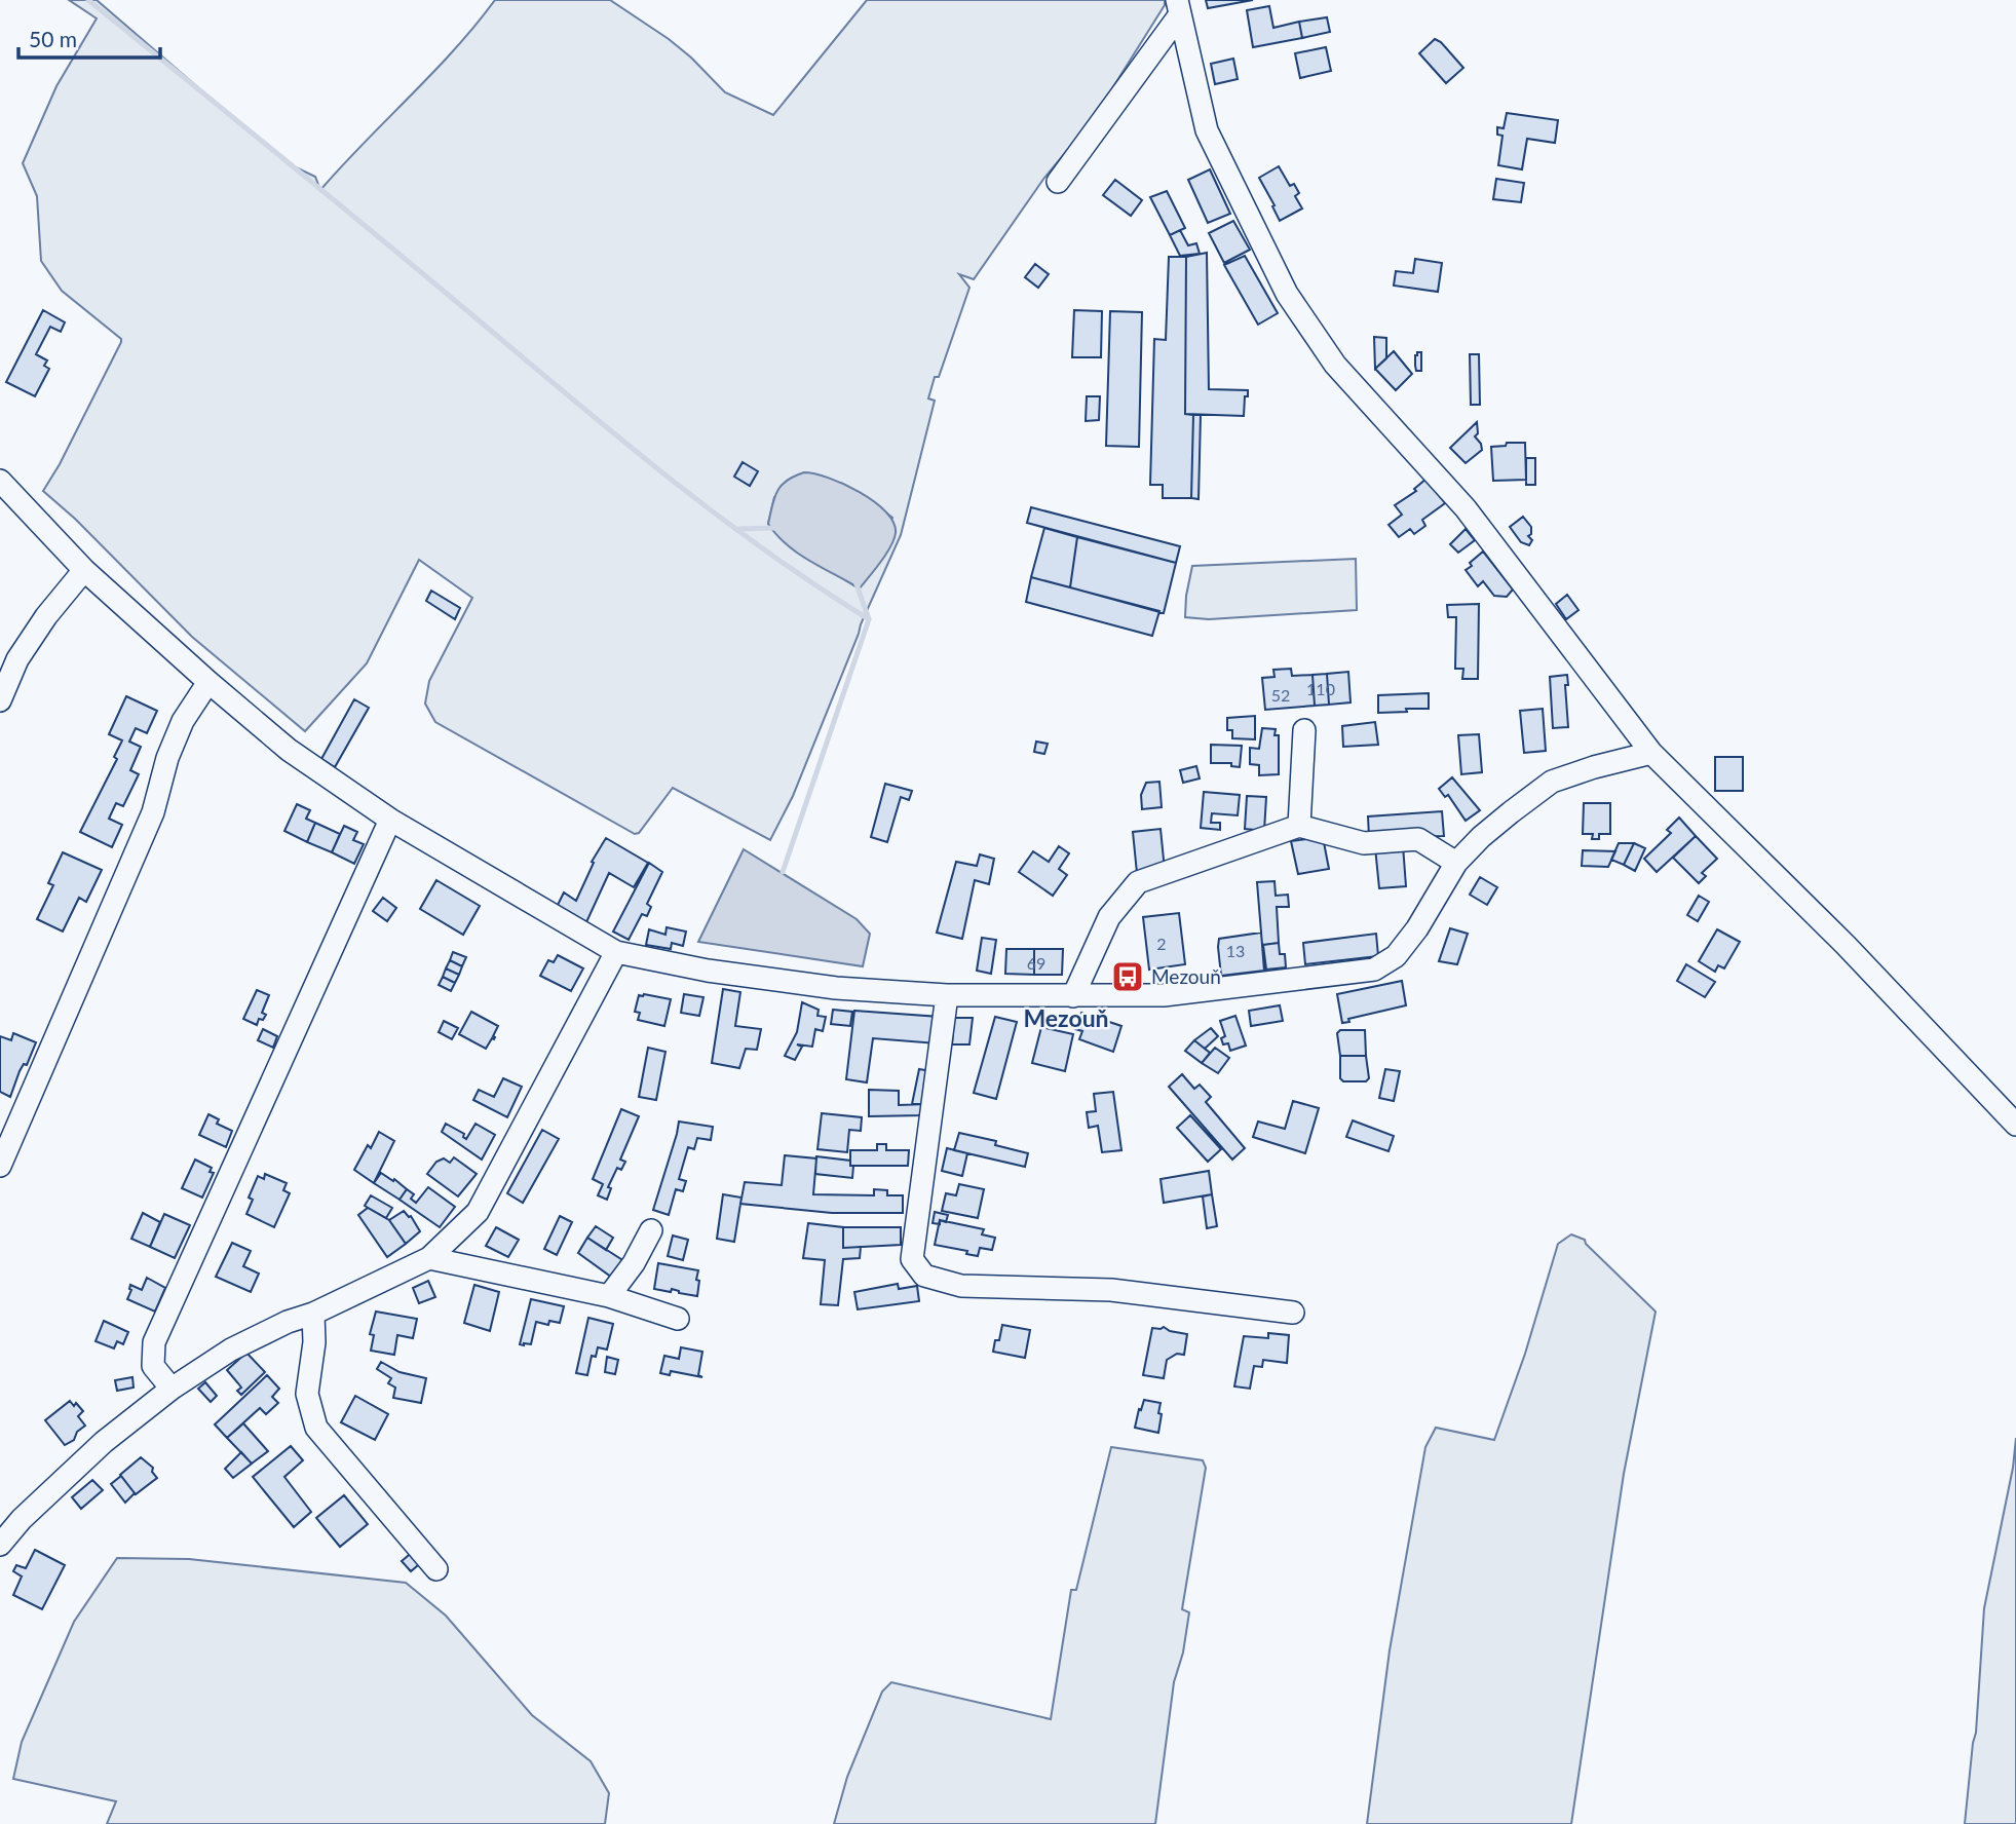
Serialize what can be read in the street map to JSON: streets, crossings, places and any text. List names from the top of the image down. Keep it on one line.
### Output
{"districts":["Mezouň"],"places":{"bus stop":["Mezouň"]},"house_numbers":["110","52","2","13","69"],"scale_bar":"50 m"}
